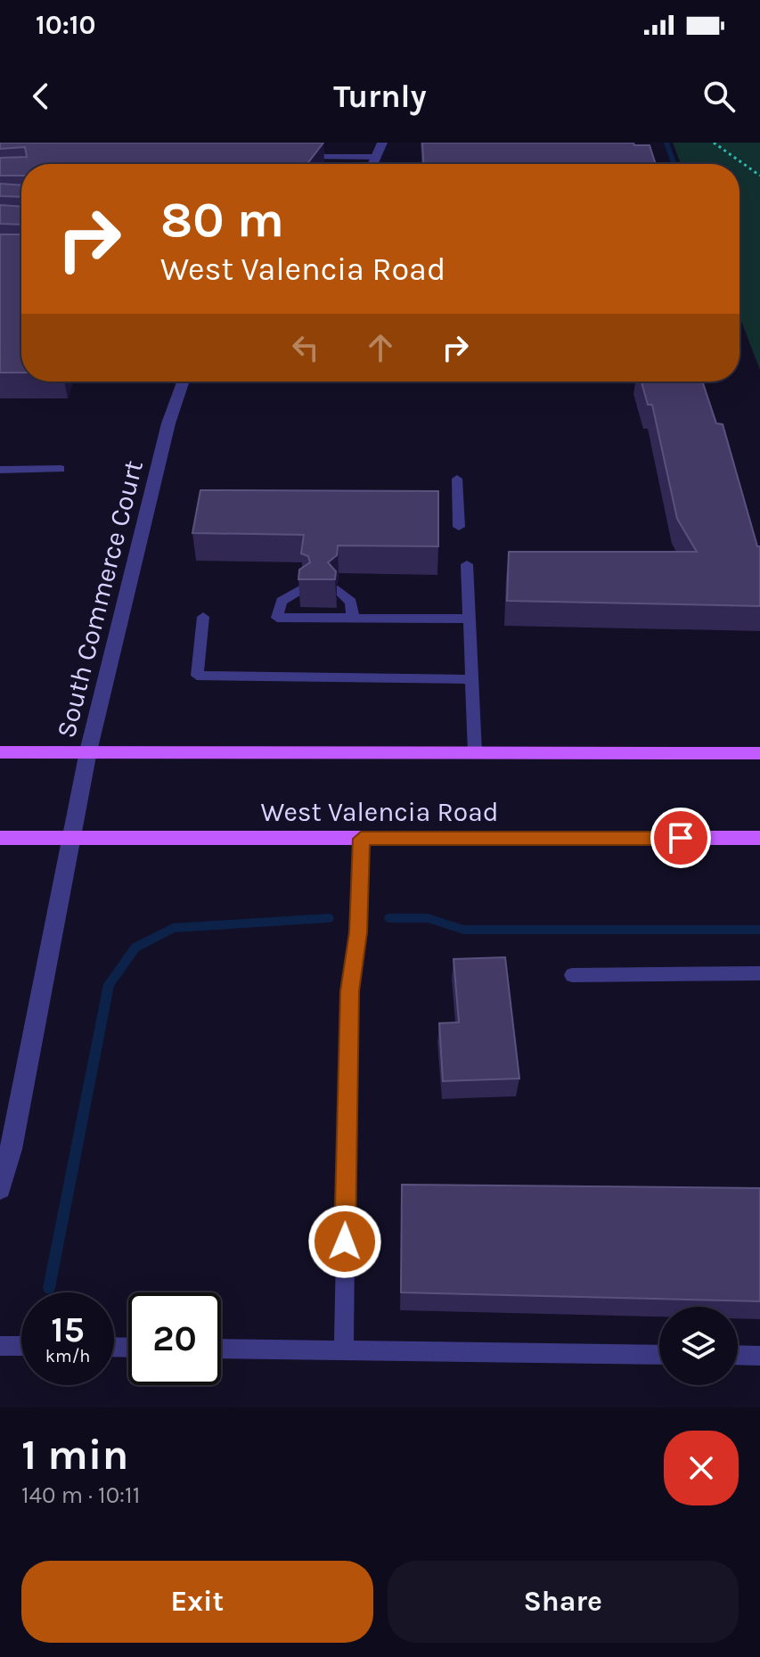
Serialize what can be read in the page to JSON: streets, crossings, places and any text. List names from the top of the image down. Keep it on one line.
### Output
{"streets":{"main road":["West Valencia Road"],"street":["South Commerce Court"]},"crossings":[["South Commerce Court","West Valencia Road"]],"page":{"status":"10:10","header":"Turnly","turn":["80 m","West Valencia Road"],"speed":"15 km/h","limit":"20","heading":["1 min","140 m · 10:11"],"buttons":["Exit","Share"]}}
